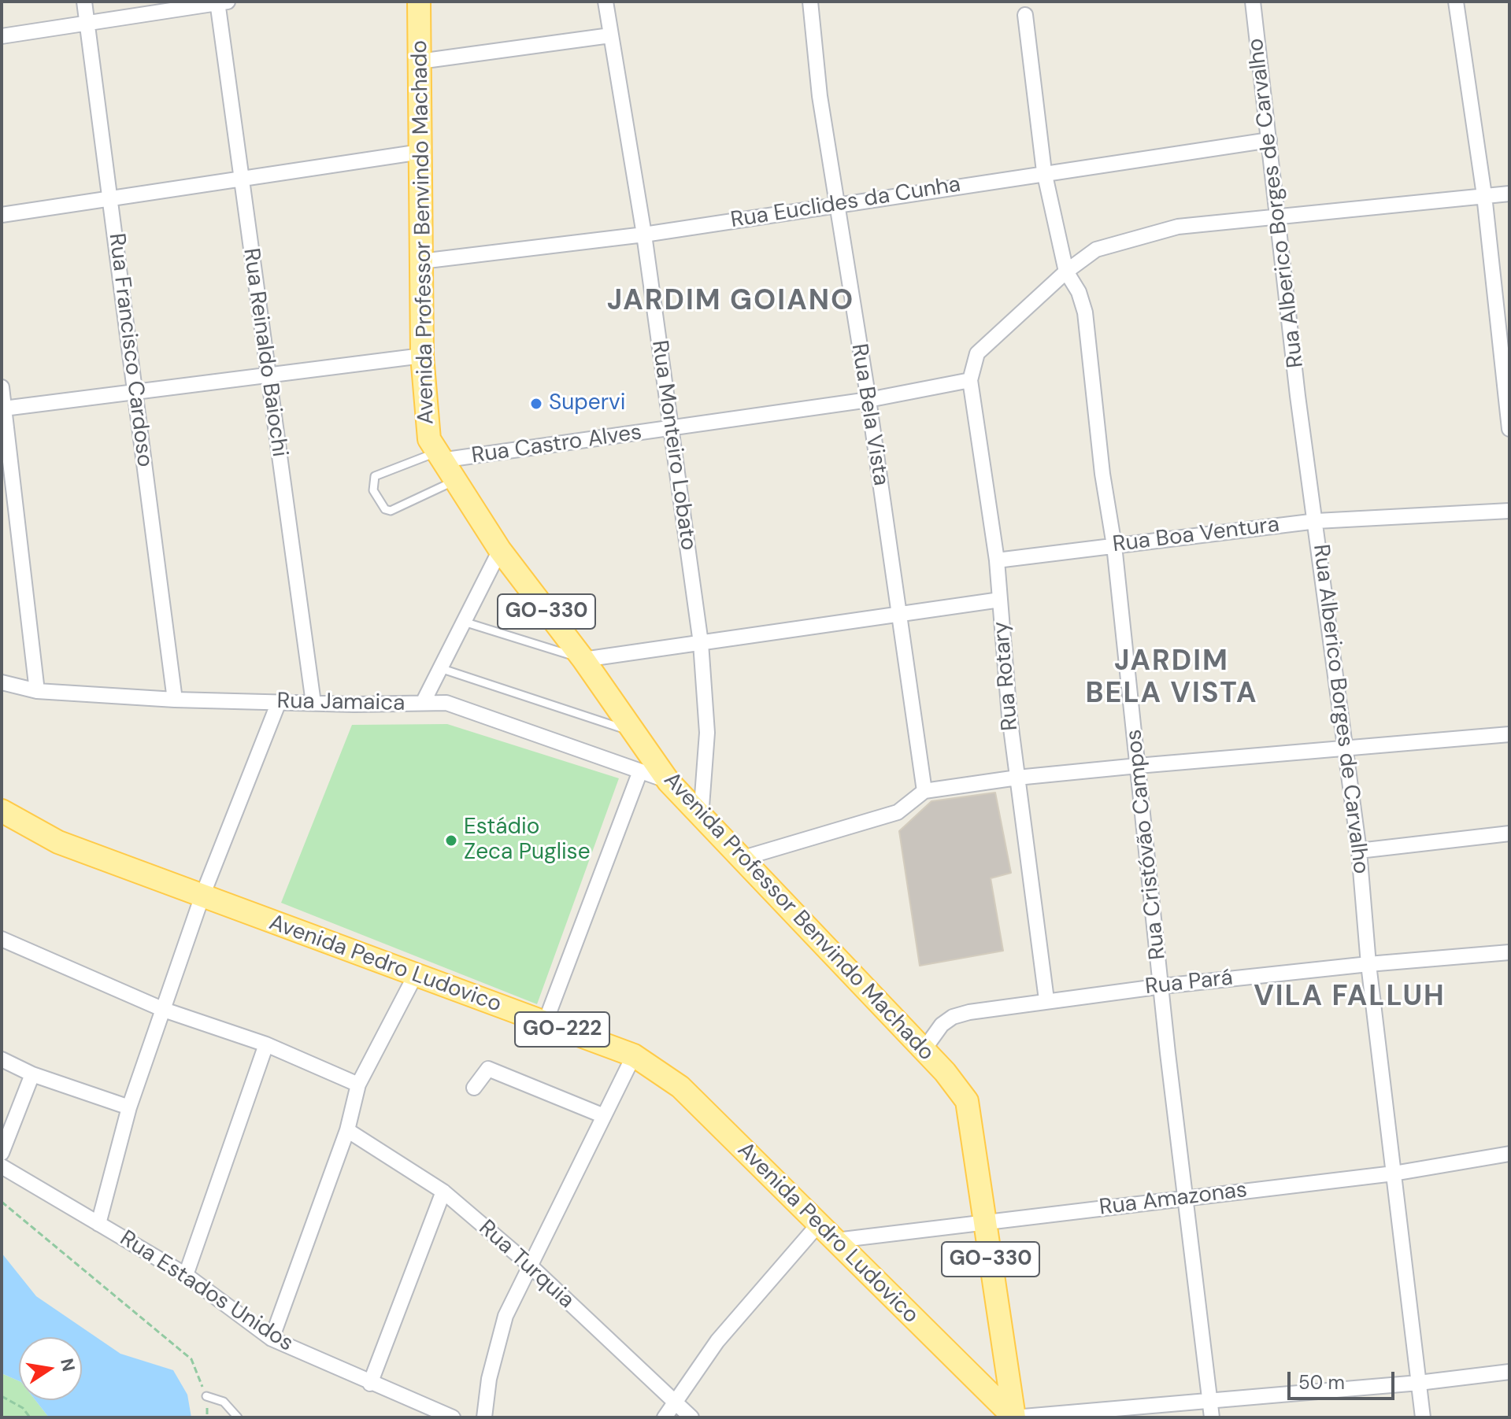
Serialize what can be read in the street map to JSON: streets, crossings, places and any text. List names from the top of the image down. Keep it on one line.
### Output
{"streets":{"main road":["Avenida Professor Benvindo Machado","GO-330","Avenida Pedro Ludovico","GO-222"],"street":["Rua Euclides da Cunha","Rua Alberico Borges de Carvalho","Rua Francisco Cardoso","Rua Reinaldo Baiochi","Rua Bela Vista","Rua Castro Alves","Rua Monteiro Lobato","Rua Boa Ventura","Rua Rotary","Rua Jamaica","Rua Cristóvão Campos","Rua Pará","Rua Amazonas","Rua Turquia","Rua Estados Unidos"]},"crossings":[["Rua Euclides da Cunha","Rua Alberico Borges de Carvalho"],["Rua Euclides da Cunha","Avenida Professor Benvindo Machado"],["Rua Euclides da Cunha","Rua Bela Vista"],["Rua Euclides da Cunha","Rua Monteiro Lobato"],["Rua Euclides da Cunha","Rua Cristóvão Campos"],["Rua Alberico Borges de Carvalho","Rua Boa Ventura"],["Rua Alberico Borges de Carvalho","Rua Pará"],["Rua Alberico Borges de Carvalho","Rua Amazonas"],["Avenida Professor Benvindo Machado","Rua Castro Alves"],["Avenida Professor Benvindo Machado","Rua Monteiro Lobato"],["Avenida Professor Benvindo Machado","GO-330"],["Avenida Professor Benvindo Machado","Rua Jamaica"],["Avenida Professor Benvindo Machado","Rua Pará"],["Avenida Professor Benvindo Machado","Rua Amazonas"],["Rua Francisco Cardoso","Rua Jamaica"],["Rua Reinaldo Baiochi","Rua Jamaica"],["Rua Bela Vista","Rua Castro Alves"],["Rua Castro Alves","Rua Monteiro Lobato"],["Rua Castro Alves","Rua Rotary"],["Rua Boa Ventura","Rua Rotary"],["Rua Boa Ventura","Rua Cristóvão Campos"],["GO-330","Avenida Pedro Ludovico"],["GO-330","Rua Amazonas"],["Rua Rotary","Rua Cristóvão Campos"],["Rua Rotary","Rua Pará"],["Rua Cristóvão Campos","Rua Pará"],["Rua Cristóvão Campos","Rua Amazonas"],["Avenida Pedro Ludovico","Rua Amazonas"]],"districts":["JARDIM GOIANO","JARDIM BELA VISTA","VILA FALLUH"],"places":["Supervi","Estádio Zeca Puglise"],"scale_bar":"50 m","north":"right"}
